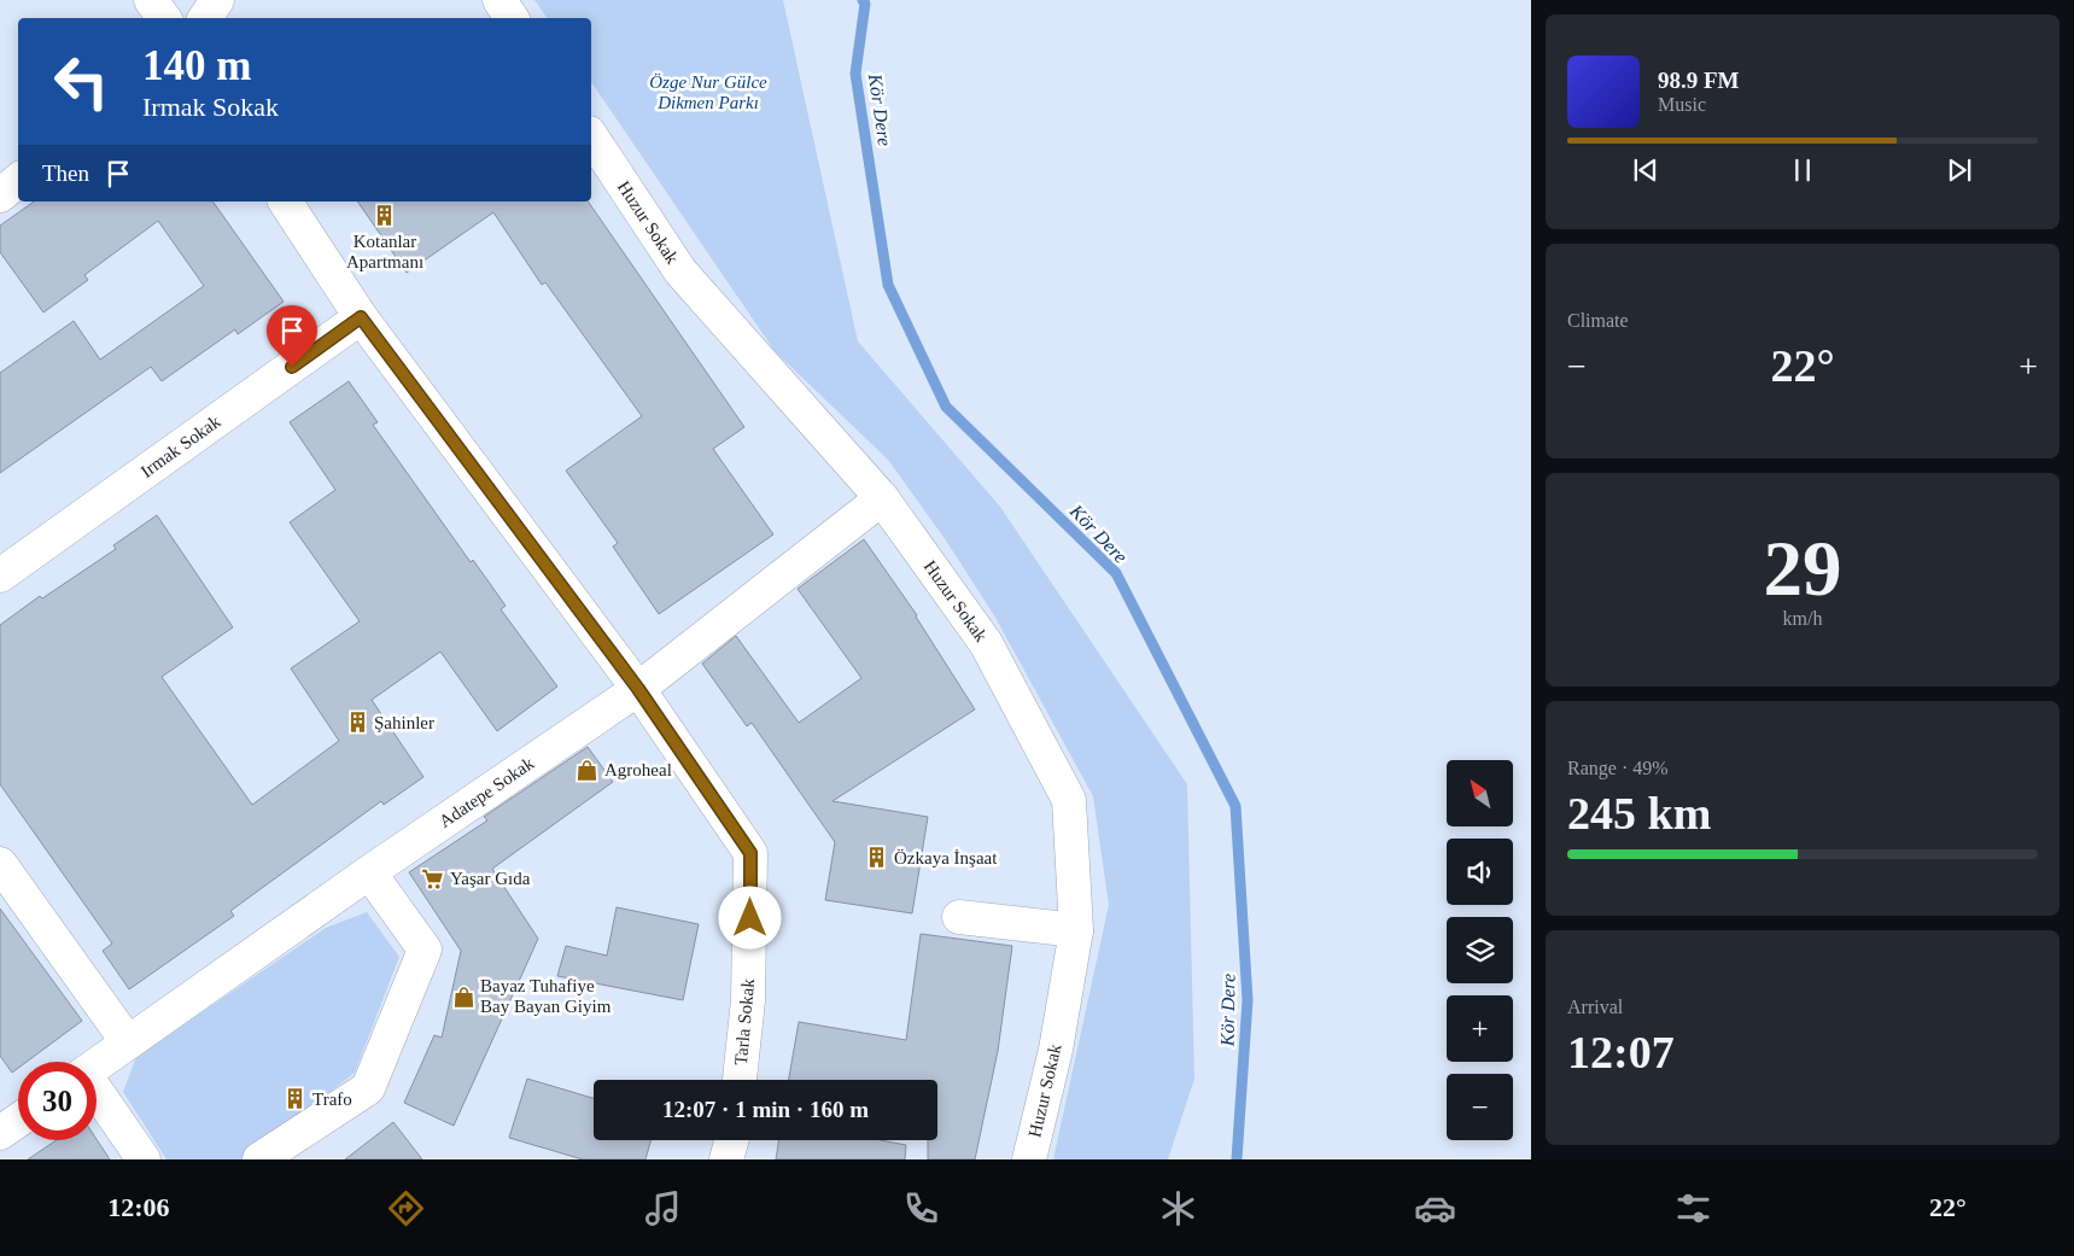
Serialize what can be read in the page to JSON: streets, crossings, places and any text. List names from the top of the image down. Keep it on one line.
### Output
{"streets":{"street":["Huzur Sokak","Irmak Sokak","Adatepe Sokak","Tarla Sokak"]},"crossings":[["Huzur Sokak","Adatepe Sokak"],["Irmak Sokak","Tarla Sokak"],["Adatepe Sokak","Tarla Sokak"]],"water":["Kör Dere"],"parks":["Özge Nur Gülce Dikmen Parkı"],"places":{"building":["Kotanlar Apartmanı","Şahinler","Özkaya İnşaat","Trafo"],"shop":["Agroheal","Bayaz Tuhafiye Bay Bayan Giyim"],"supermarket":["Yaşar Gıda"]},"north":"top left","page":{"turn":["140 m","Irmak Sokak"],"song":["98.9 FM","Music"],"then":"Then","tile":["Climate",["29","km/h"],["Range · 49%","245 km"],["Arrival","12:07"]],"heat":["−","22°","+"],"map_buttons":["+","−"],"limit":"30","trip":"12:07 · 1 min · 160 m","tabs":["12:06","22°"]}}
